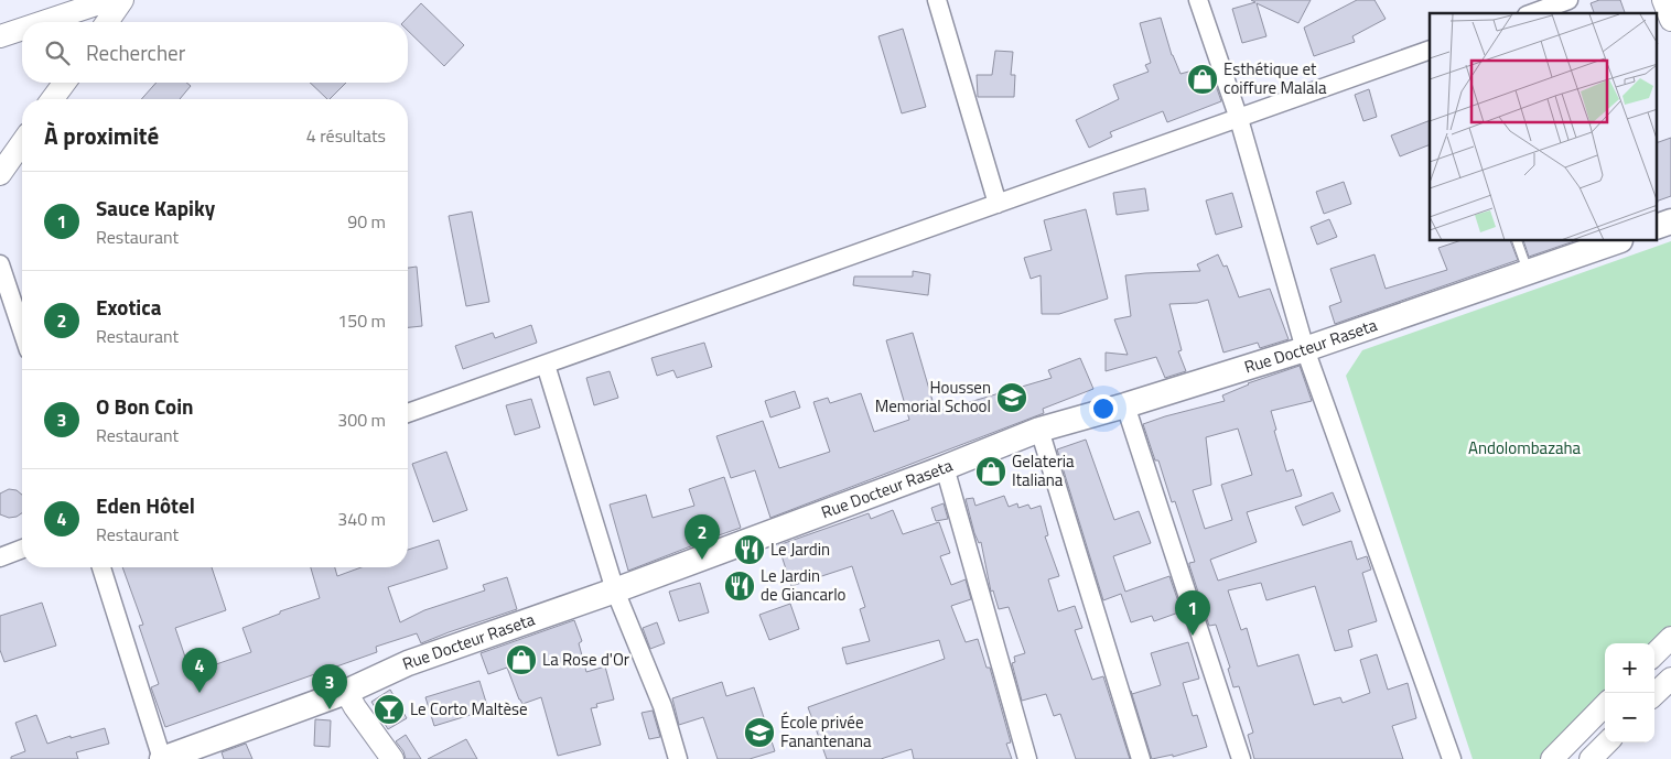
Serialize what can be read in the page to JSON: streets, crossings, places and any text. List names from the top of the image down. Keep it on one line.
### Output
{"streets":{"main road":["Rue Docteur Raseta"]},"parks":["Andolombazaha"],"places":{"shop":["Esthétique et coiffure Malala","Gelateria Italiana","La Rose d'Or"],"school or university":["Houssen Memorial School","École privée Fanantenana"],"restaurant":["Le Jardin","Le Jardin de Giancarlo"],"bar":["Le Corto Maltèse"]},"page":{"search":"Rechercher","heading":["À proximité","4 résultats"],"list":[{"mark":"1","name":"Sauce Kapiky","note":"Restaurant","value":"90 m"},{"mark":"2","name":"Exotica","note":"Restaurant","value":"150 m"},{"mark":"3","name":"O Bon Coin","note":"Restaurant","value":"300 m"},{"mark":"4","name":"Eden Hôtel","note":"Restaurant","value":"340 m"}],"pins":["2","1","4","3"],"map_buttons":["+","−"]}}
